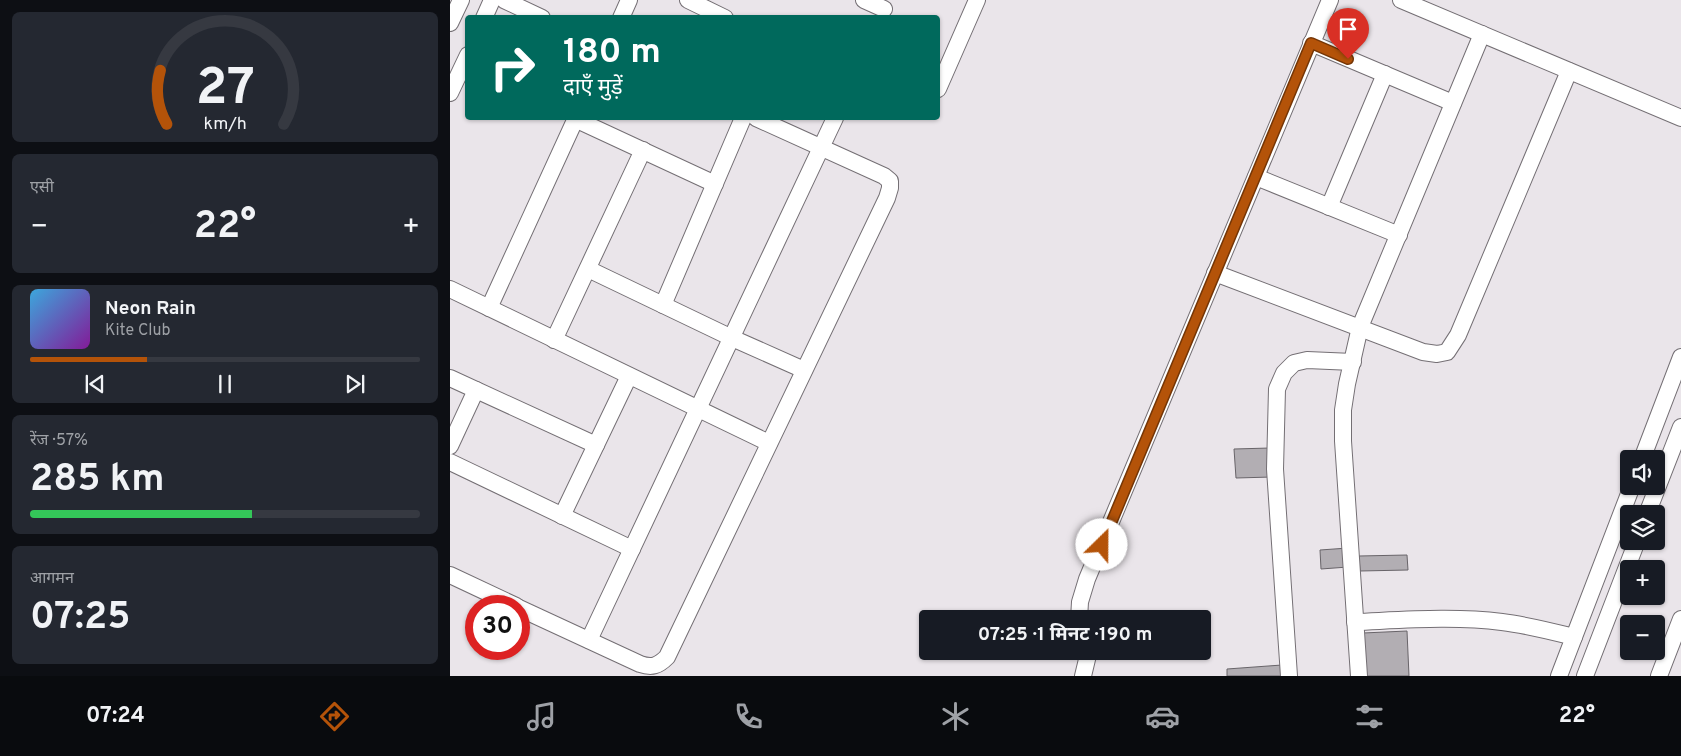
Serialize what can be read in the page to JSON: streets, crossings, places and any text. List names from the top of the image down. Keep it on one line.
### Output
{"page":{"turn":["180 m","दाएँ मुड़ें"],"tile":["एसी",["रेंज · 57%","285 km"],["आगमन","07:25"]],"heat":["−","22°","+"],"song":["Neon Rain","Kite Club"],"map_buttons":["+","−"],"limit":"30","trip":"07:25 · 1 मिनट · 190 m","tabs":["07:24","22°"],"gauge":["27","km/h"]}}
